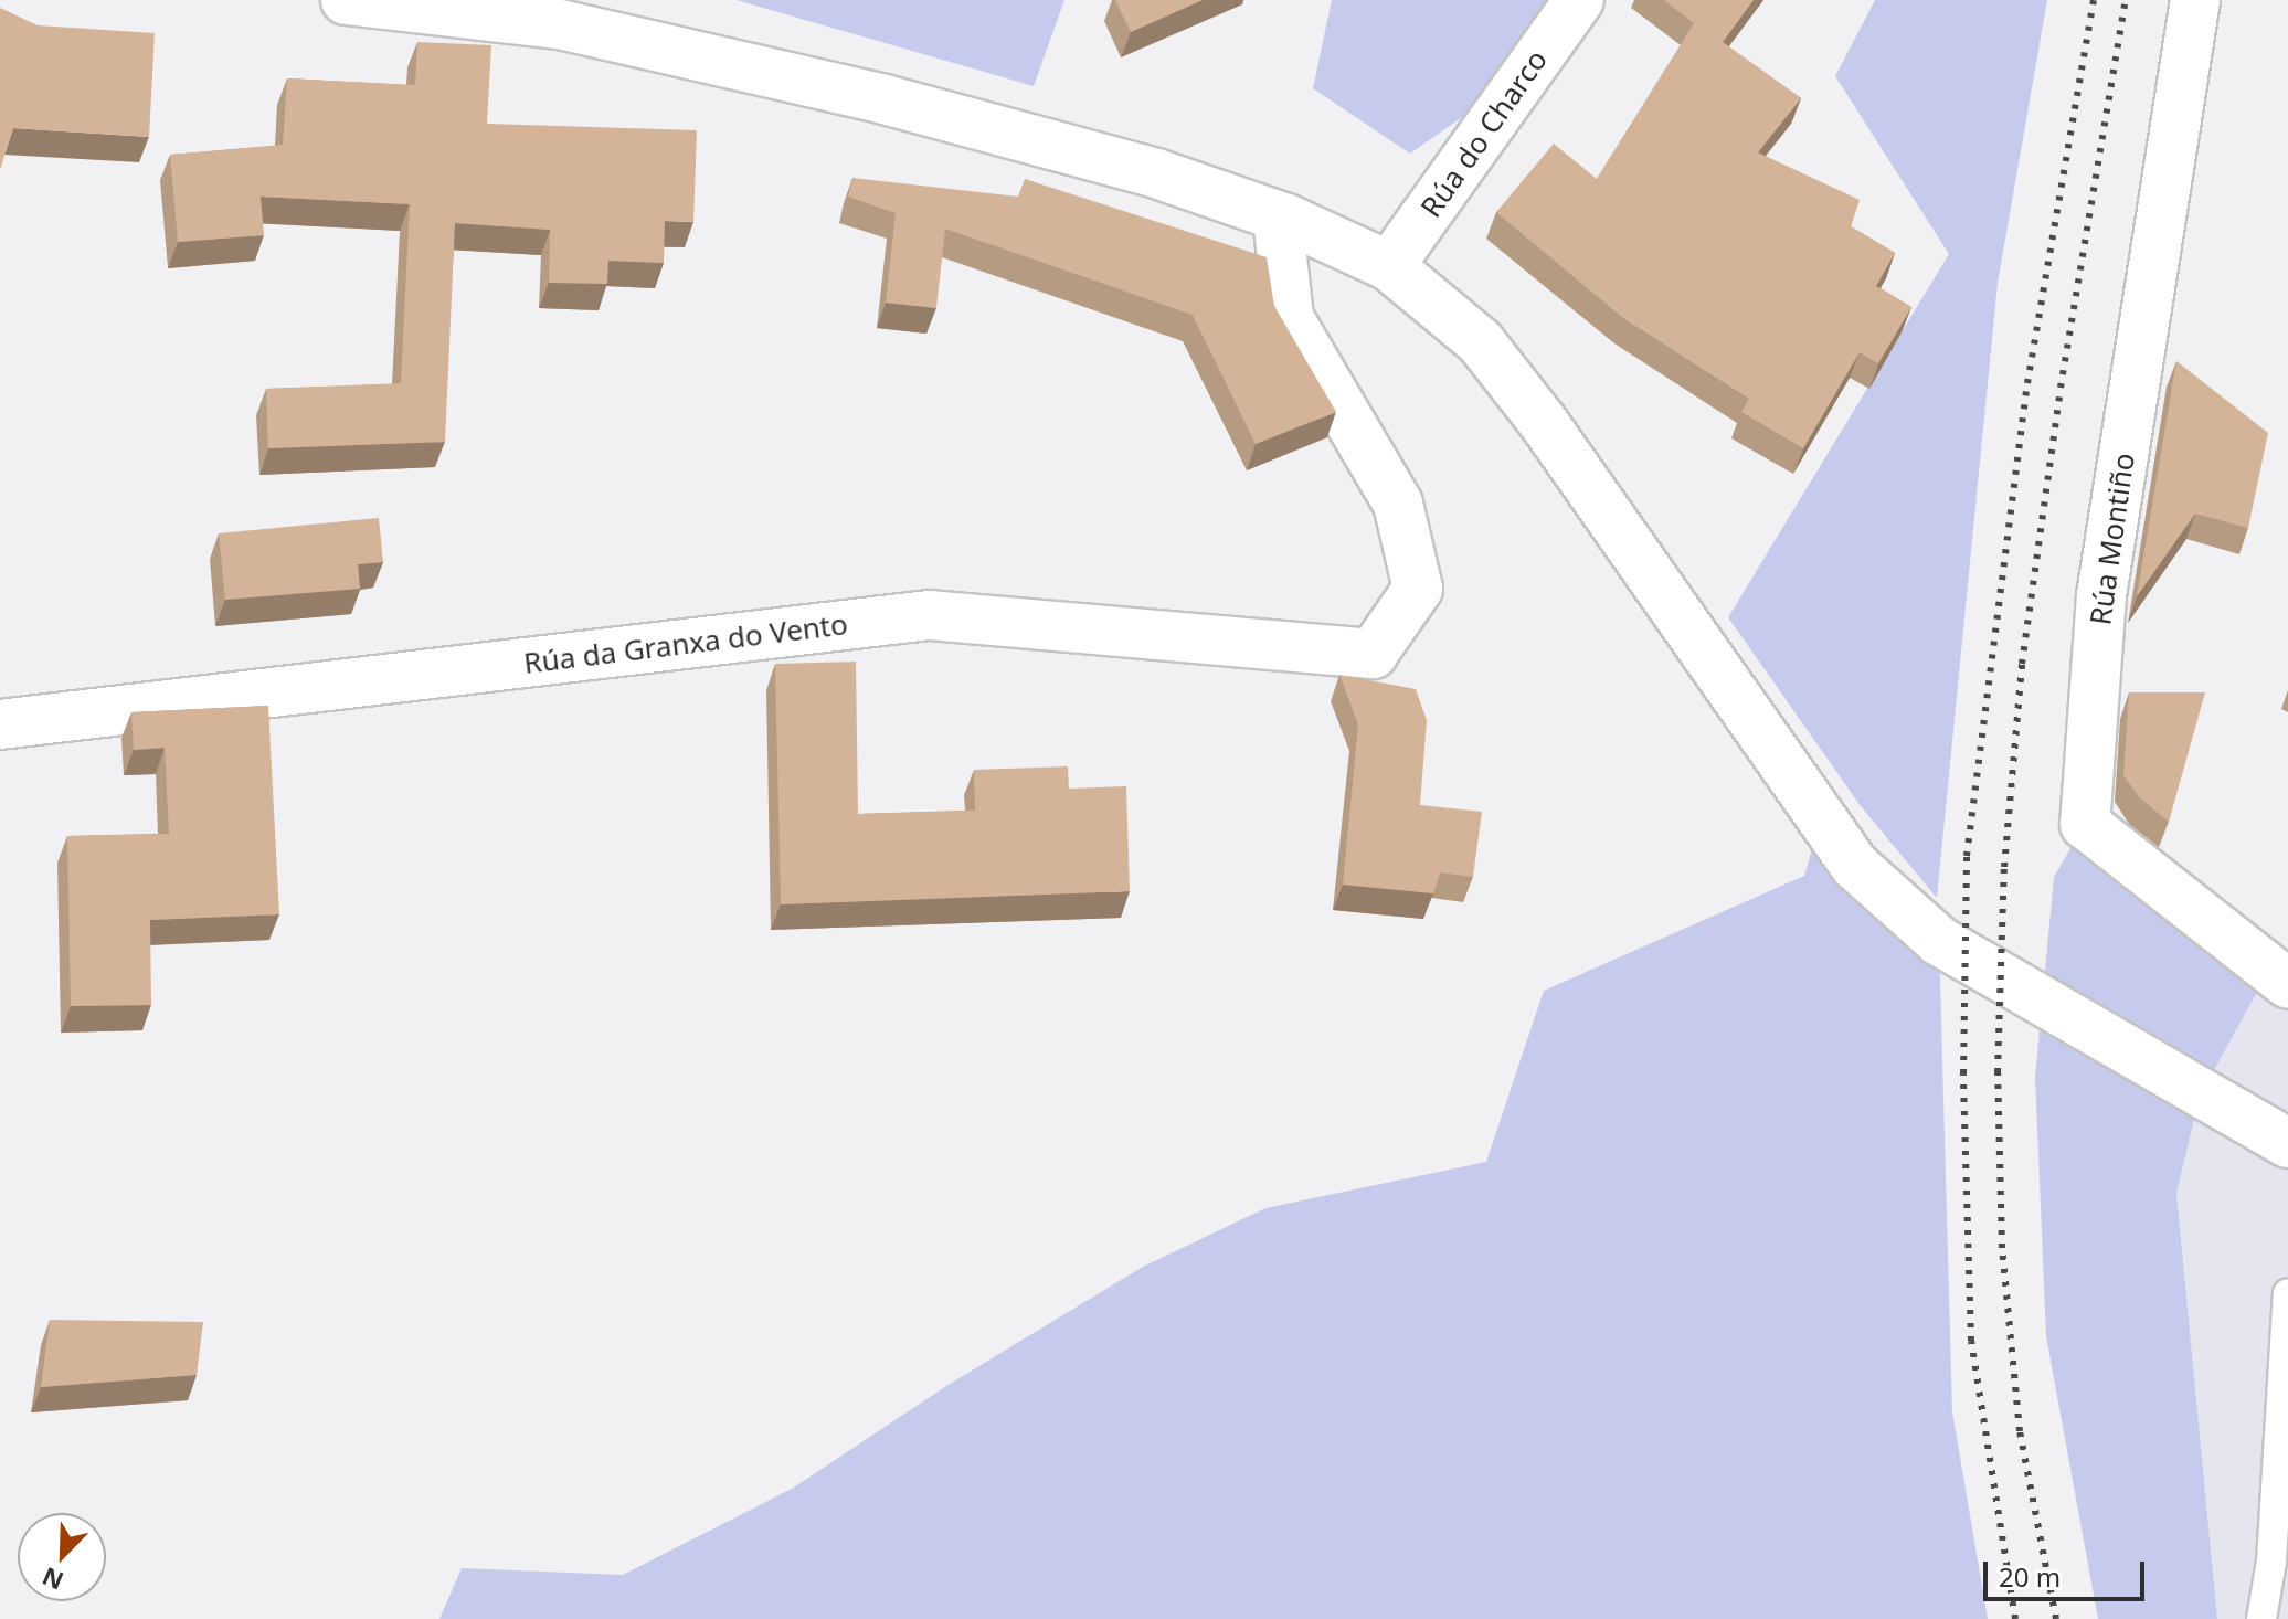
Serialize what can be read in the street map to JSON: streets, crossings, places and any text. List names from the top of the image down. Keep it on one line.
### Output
{"streets":{"street":["Rúa do Charco","Rúa Montiño","Rúa da Granxa do Vento"]},"scale_bar":"20 m","north":"bottom left"}
